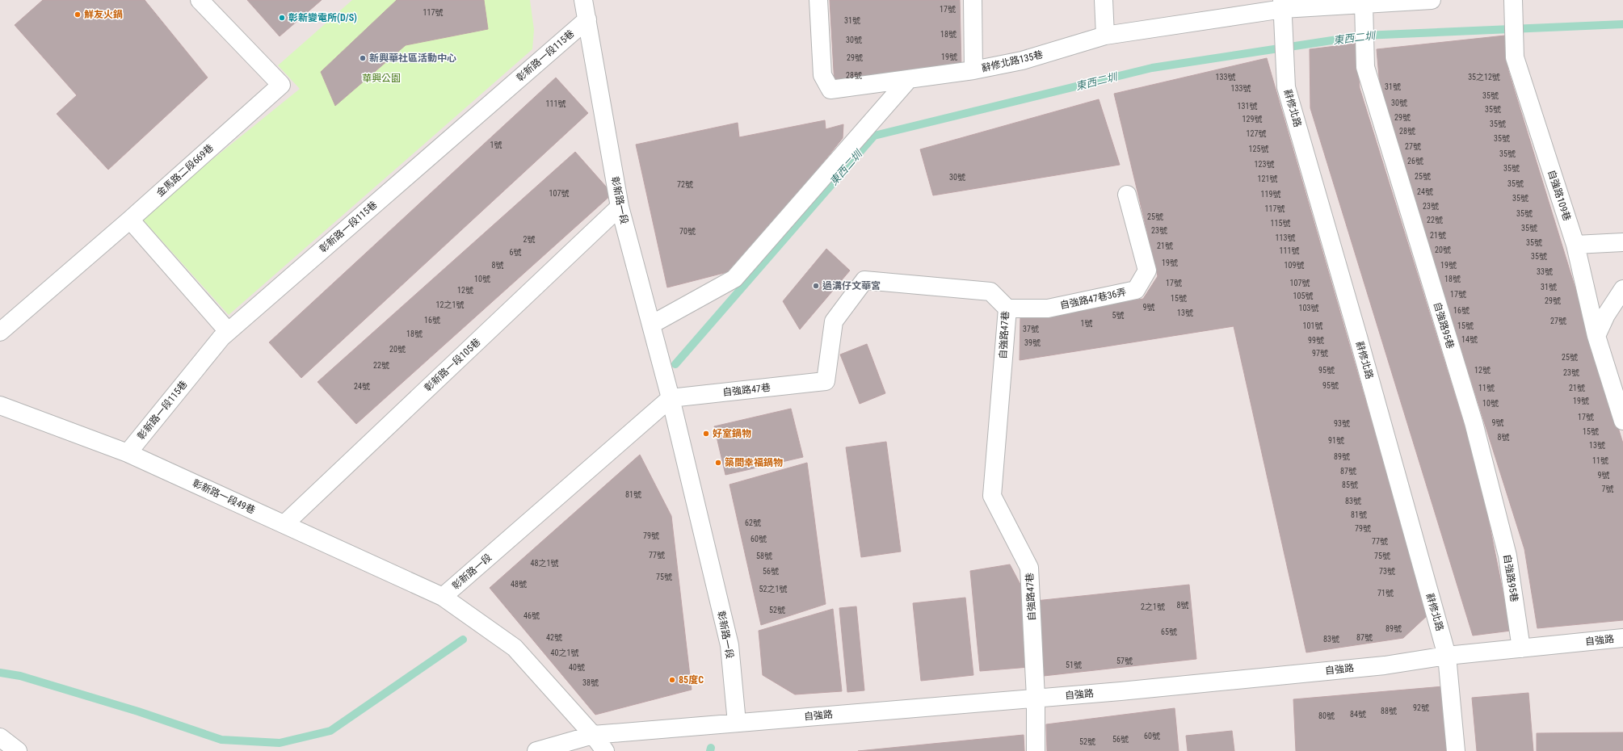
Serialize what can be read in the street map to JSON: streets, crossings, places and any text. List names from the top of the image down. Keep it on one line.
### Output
{"streets":{"street":["彰新路一段115巷","辭修北路135巷","辭修北路","金馬路二段669巷","自強路109巷","彰新路一段","自強路47巷36弄","自強路95巷","自強路47巷","彰新路一段105巷","彰新路一段49巷","自強路"]},"crossings":[["彰新路一段115巷","彰新路一段"],["彰新路一段115巷","彰新路一段49巷"],["辭修北路135巷","辭修北路"],["辭修北路135巷","自強路95巷"],["辭修北路","自強路"],["彰新路一段","自強路47巷"],["彰新路一段","彰新路一段105巷"],["彰新路一段","彰新路一段49巷"],["彰新路一段","自強路"],["自強路47巷36弄","自強路47巷"],["自強路95巷","自強路"],["自強路47巷","自強路"],["彰新路一段105巷","彰新路一段49巷"]],"water":["東西二圳"],"parks":["華興公園"],"places":["鮮友火鍋","彰新變電所(D/S)","新興華社區活動中心","過溝仔文華宮","好室鍋物","築間幸福鍋物","85度C"],"house_numbers":["17號","117號","31號","18號","30號","19號","29號","28號","133號","35之12號","31號","133號","35號","30號","111號","131號","35號","29號","129號","35號","28號","127號","35號","1號","27號","125號","35號","26號","123號","35號","25號","30號","121號","35號","72號","24號","107號","119號","35號","23號","117號","35號","25號","22號","115號","35號","23號","70號","21號","113號","2號","35號","21號","20號","111號","6號","35號","19號","8號","109號","19號","33號","10號","18號","17號","107號","31號","12號","17號","105號","15號","29號","12之1號","9號","103號","16號","13號","5號","16號","27號","1號","101號","15號","37號","18號","14號","99號","39號","20號","97號","25號","22號","95號","12號","23號","95號","24號","11號","21號","19號","10號","17號","9號","93號","15號","8號","91號","13號","89號","11號","87號","9號","85號","7號","81號","83號","81號","62號","79號","79號","60號","77號","77號","58號","75號","48之1號","56號","73號","75號","48號","52之1號","71號","8號","2之1號","52號","46號","89號","65號","42號","87號","83號","40之1號","57號","51號","40號","38號","92號","88號","84號","80號","60號","56號","52號"]}
